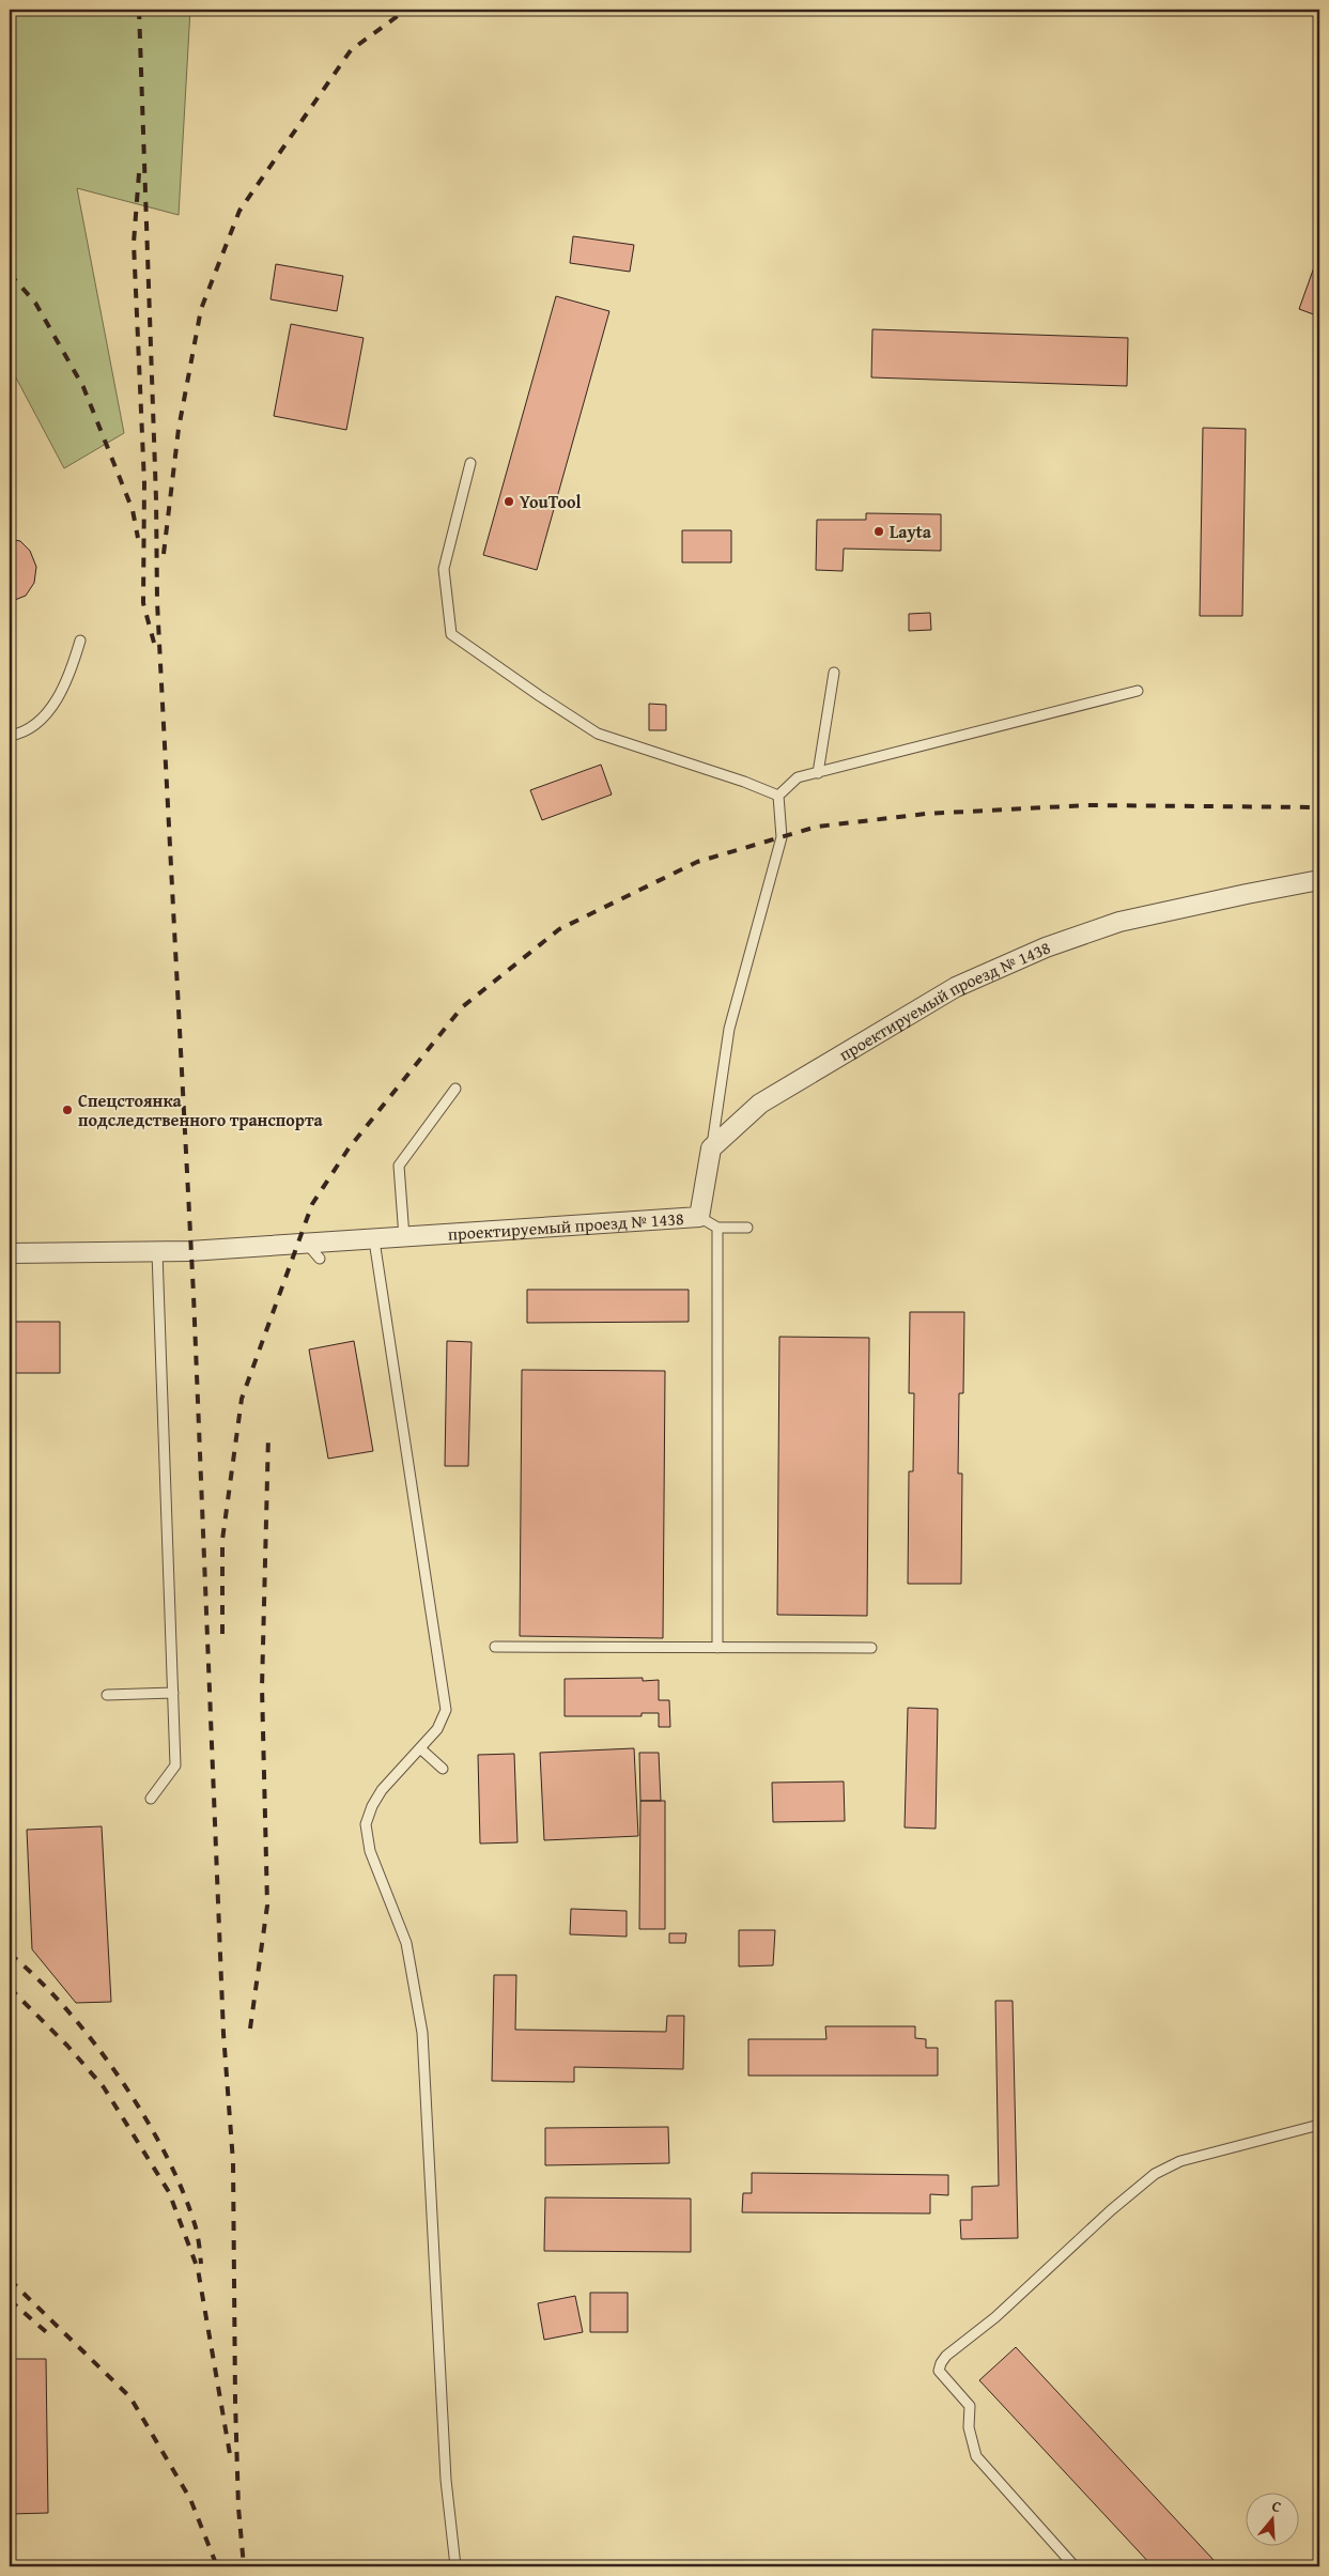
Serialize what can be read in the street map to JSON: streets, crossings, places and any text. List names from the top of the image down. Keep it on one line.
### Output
{"streets":{"street":["проектируемый проезд № 1438"]},"places":["YouTool","Layta","Спецстоянка подследственного транспорта"],"north":"top"}
